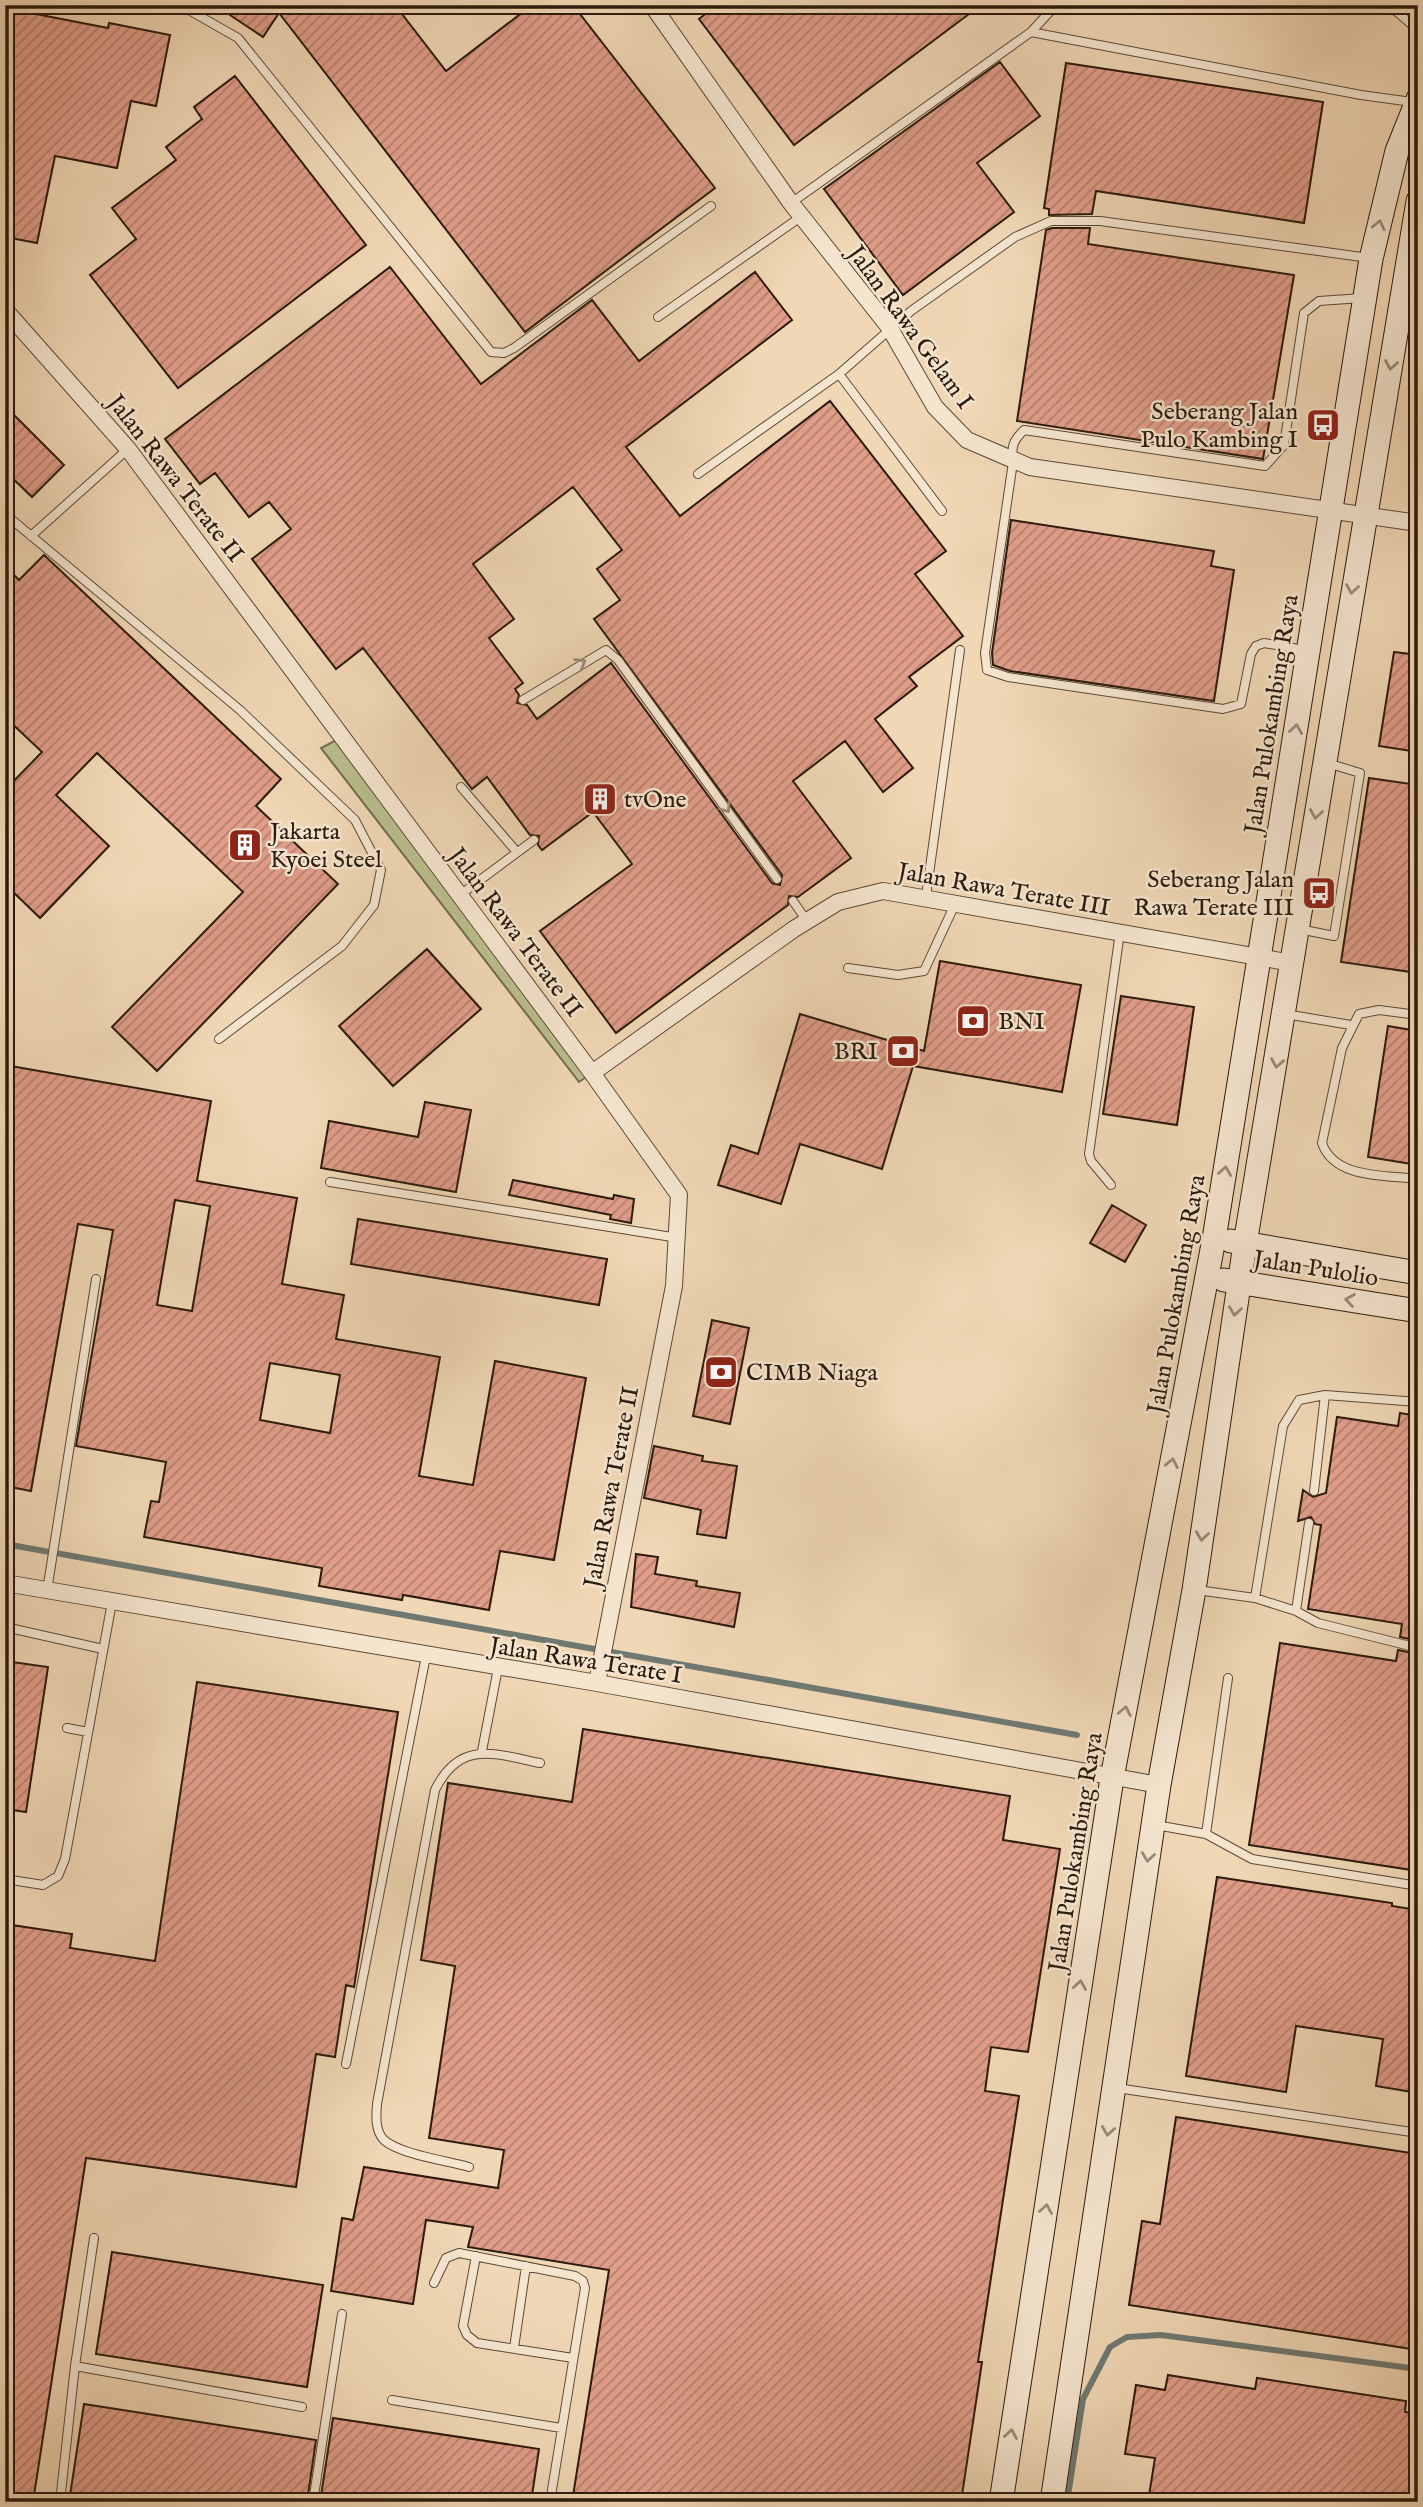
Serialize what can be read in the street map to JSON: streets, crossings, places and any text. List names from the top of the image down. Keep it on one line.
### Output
{"streets":{"street":["Jalan Rawa Gelam I","Jalan Rawa Terate II","Jalan Pulokambing Raya","Jalan Rawa Terate III","Jalan Pulolio","Jalan Rawa Terate I"]},"crossings":[["Jalan Rawa Gelam I","Jalan Pulokambing Raya"],["Jalan Rawa Terate II","Jalan Rawa Terate III"],["Jalan Rawa Terate II","Jalan Rawa Terate I"],["Jalan Pulokambing Raya","Jalan Rawa Terate III"],["Jalan Pulokambing Raya","Jalan Pulolio"],["Jalan Pulokambing Raya","Jalan Rawa Terate I"]],"places":{"bus stop":["Seberang Jalan Pulo Kambing I","Seberang Jalan Rawa Terate III"],"building":["tvOne","Jakarta Kyoei Steel"],"bank":["BNI","BRI","CIMB Niaga"]}}
